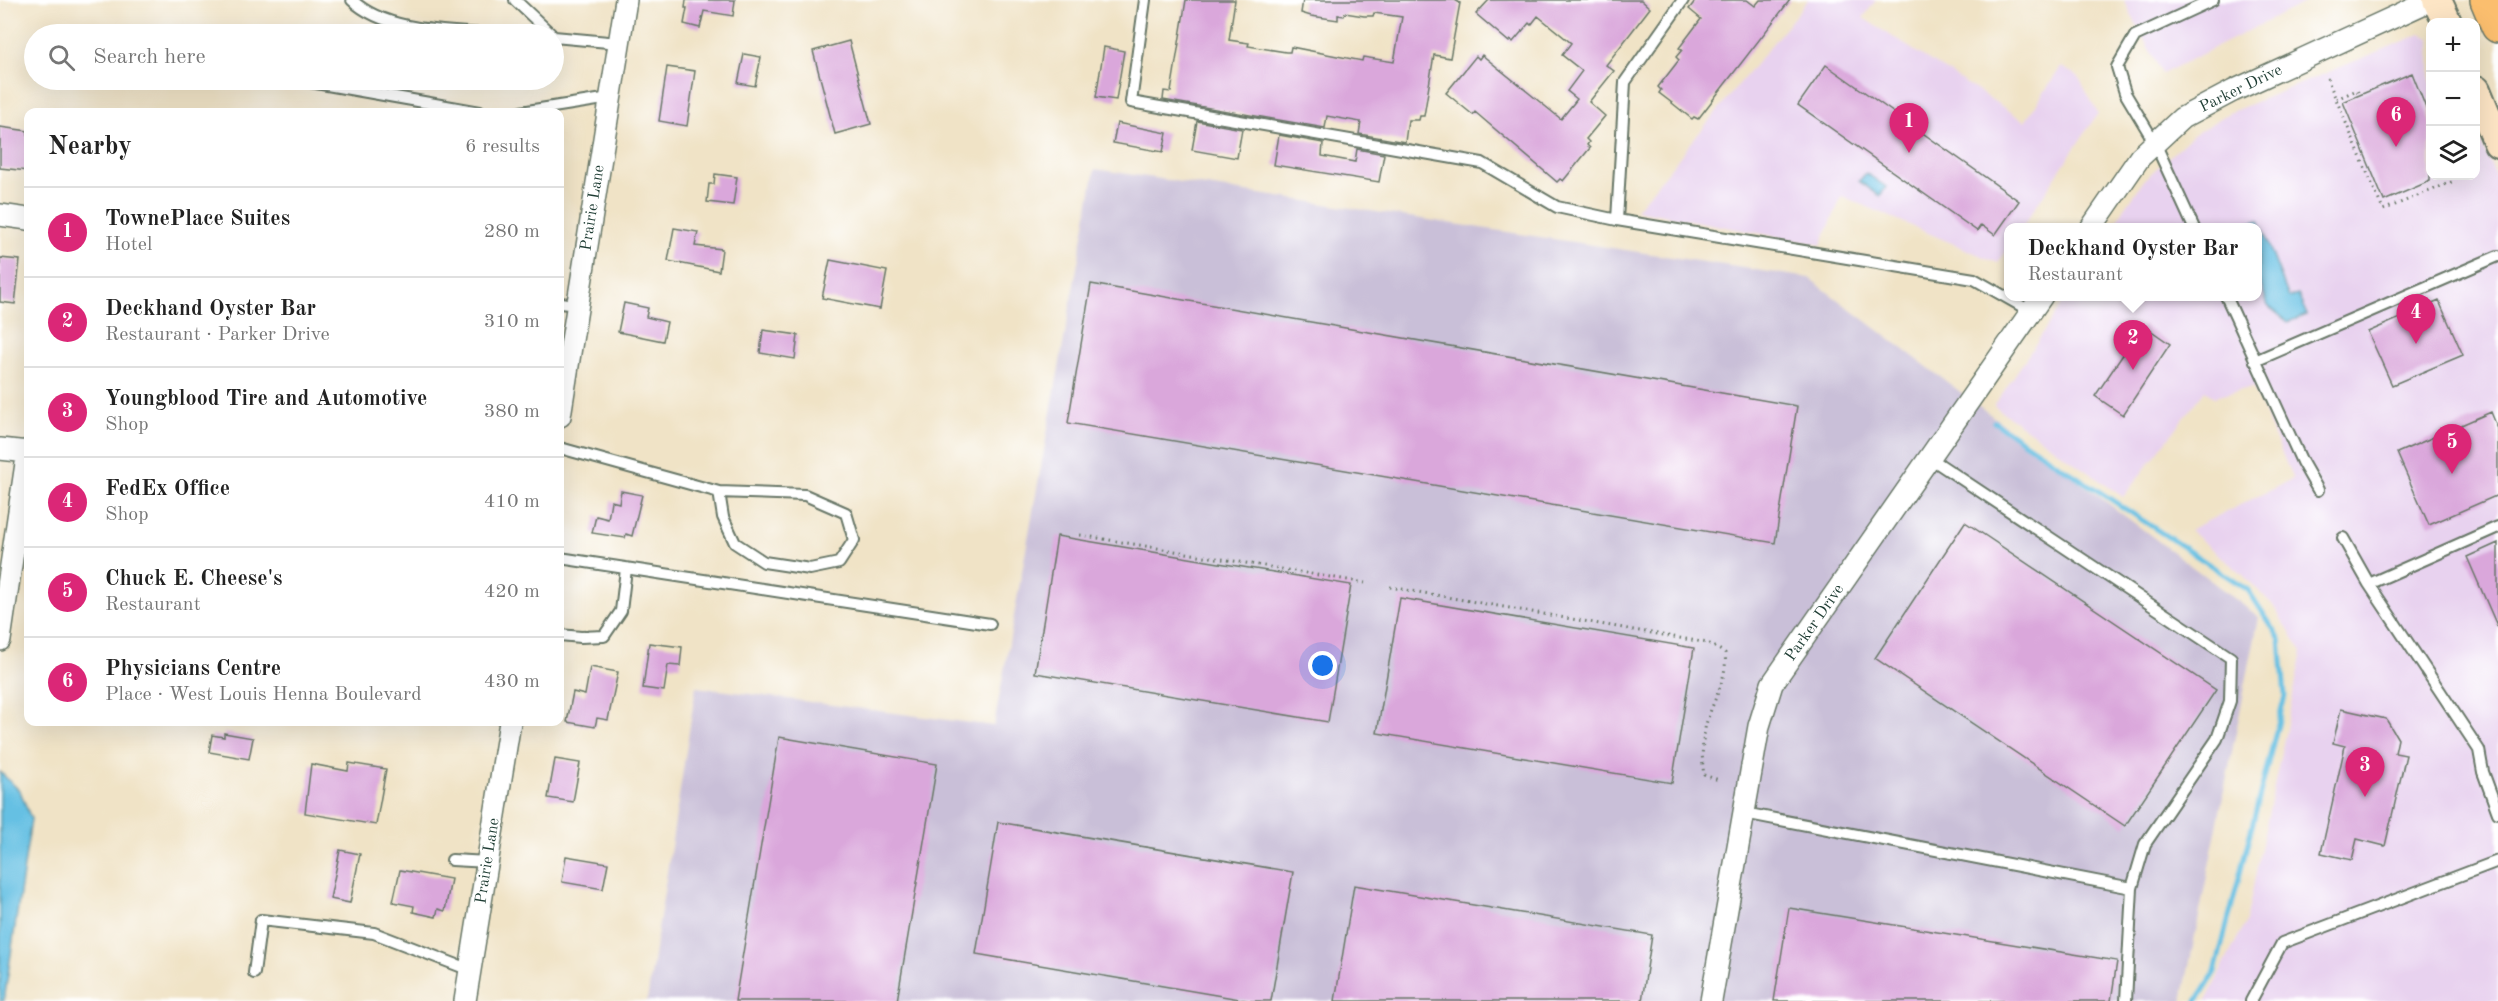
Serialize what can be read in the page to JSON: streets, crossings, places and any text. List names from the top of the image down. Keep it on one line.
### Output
{"streets":{"street":["Parker Drive","Prairie Lane"]},"page":{"map_buttons":["+","−"],"search":"Search here","pins":["6","1","4","2","5","3"],"heading":["Nearby","6 results"],"list":[{"mark":"1","name":"TownePlace Suites","note":"Hotel","value":"280 m"},{"mark":"2","name":"Deckhand Oyster Bar","note":"Restaurant · Parker Drive","value":"310 m"},{"mark":"3","name":"Youngblood Tire and Automotive","note":"Shop","value":"380 m"},{"mark":"4","name":"FedEx Office","note":"Shop","value":"410 m"},{"mark":"5","name":"Chuck E. Cheese's","note":"Restaurant","value":"420 m"},{"mark":"6","name":"Physicians Centre","note":"Place · West Louis Henna Boulevard","value":"430 m"}],"popup":["Deckhand Oyster Bar","Restaurant"]}}
